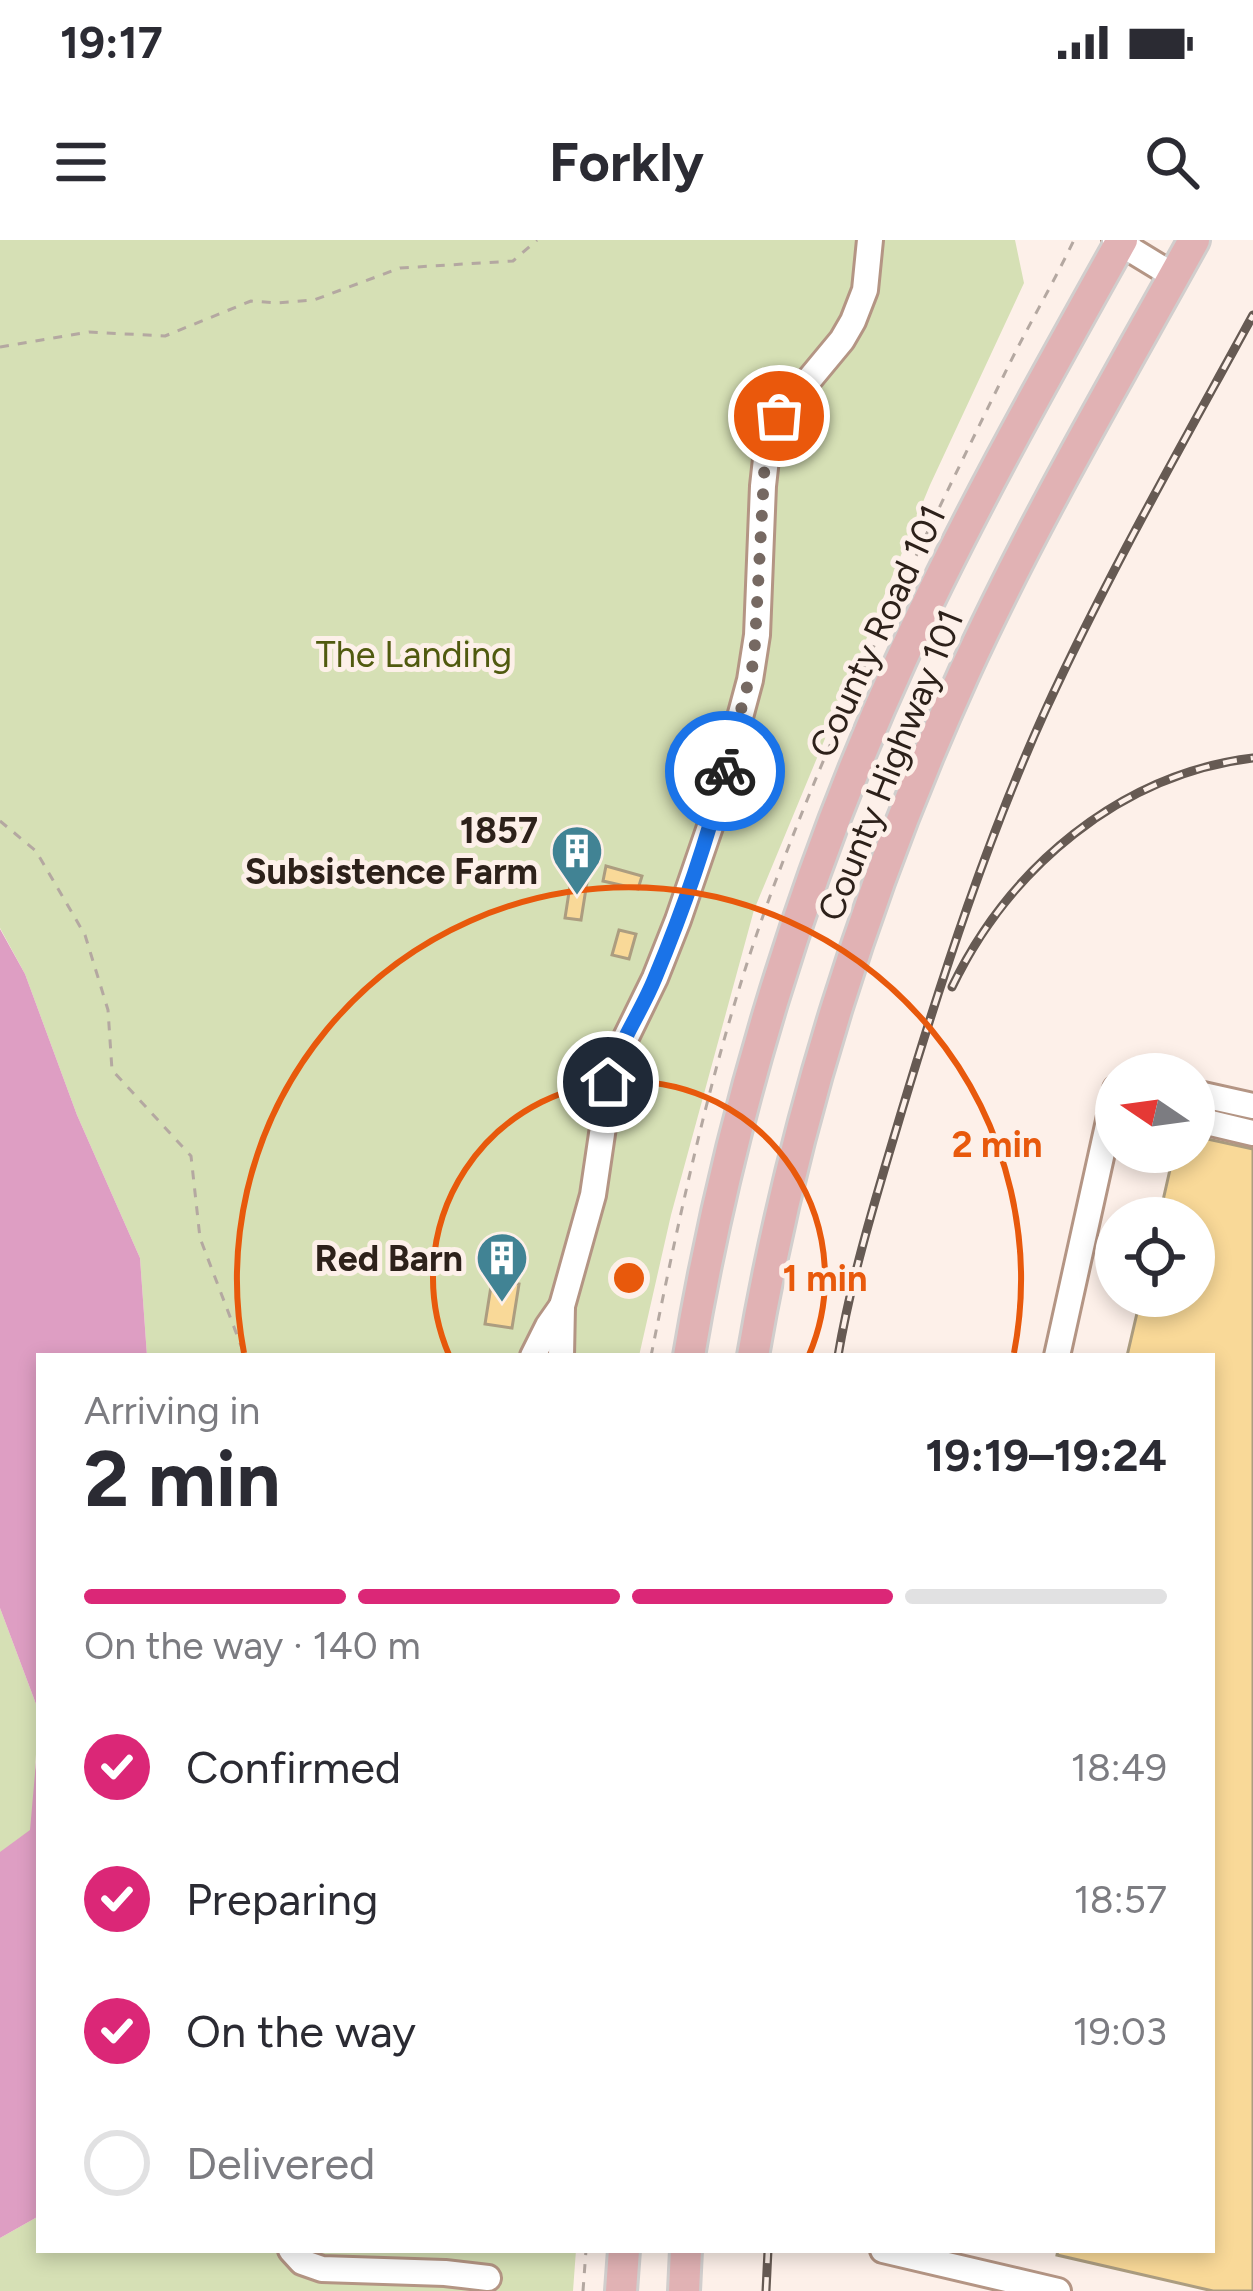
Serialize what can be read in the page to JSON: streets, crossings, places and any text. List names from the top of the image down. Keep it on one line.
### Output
{"streets":{"main road":["County Road 101","County Highway 101"]},"parks":["The Landing"],"places":{"building":["1857 Subsistence Farm","Red Barn"]},"north":"left","page":{"status":"19:17","header":"Forkly","heading":["2 min","Arriving in","19:19–19:24"],"bar":"On the way · 140 m","list":[["Confirmed","18:49"],["Preparing","18:57"],["On the way","19:03"],"Delivered"]},"rings":["2 min","1 min"]}
